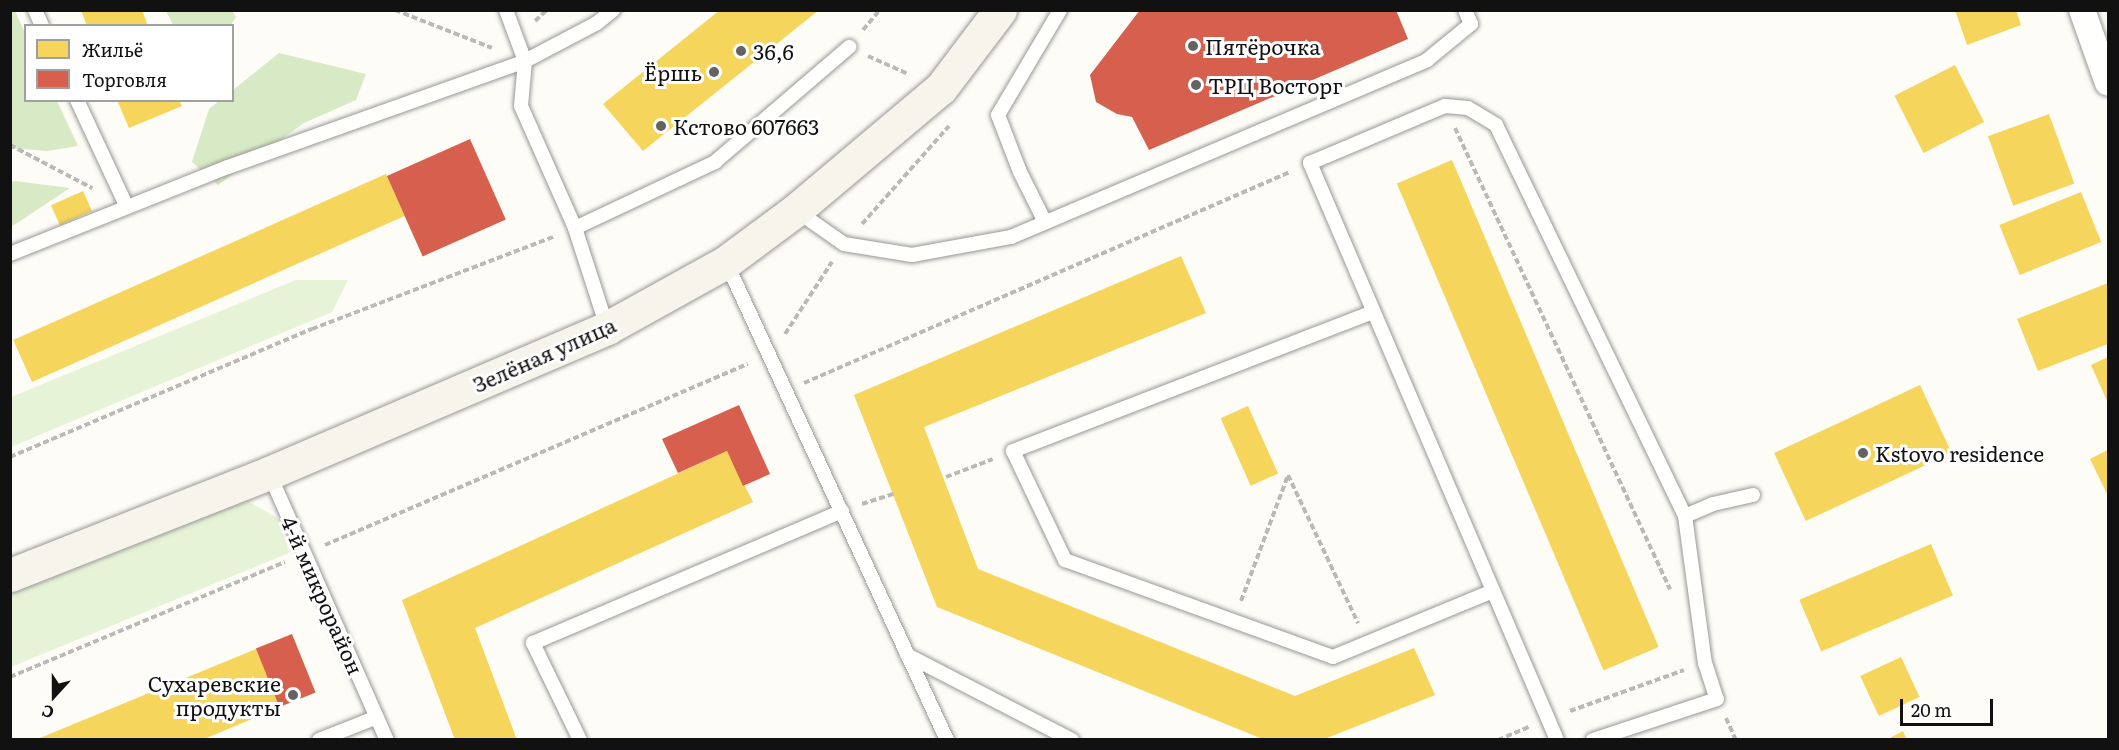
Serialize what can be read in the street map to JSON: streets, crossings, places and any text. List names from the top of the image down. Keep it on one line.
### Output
{"streets":{"main road":["Зелёная улица"],"lane":["4-й микрорайон"]},"crossings":[["Зелёная улица","4-й микрорайон"]],"places":["Пятёрочка","36,6","Ёршь","ТРЦ Восторг","Кстово 607663","Kstovo residence","Сухаревские продукты"],"legend":["Жильё","Торговля"],"scale_bar":"20 m","north":"bottom"}
